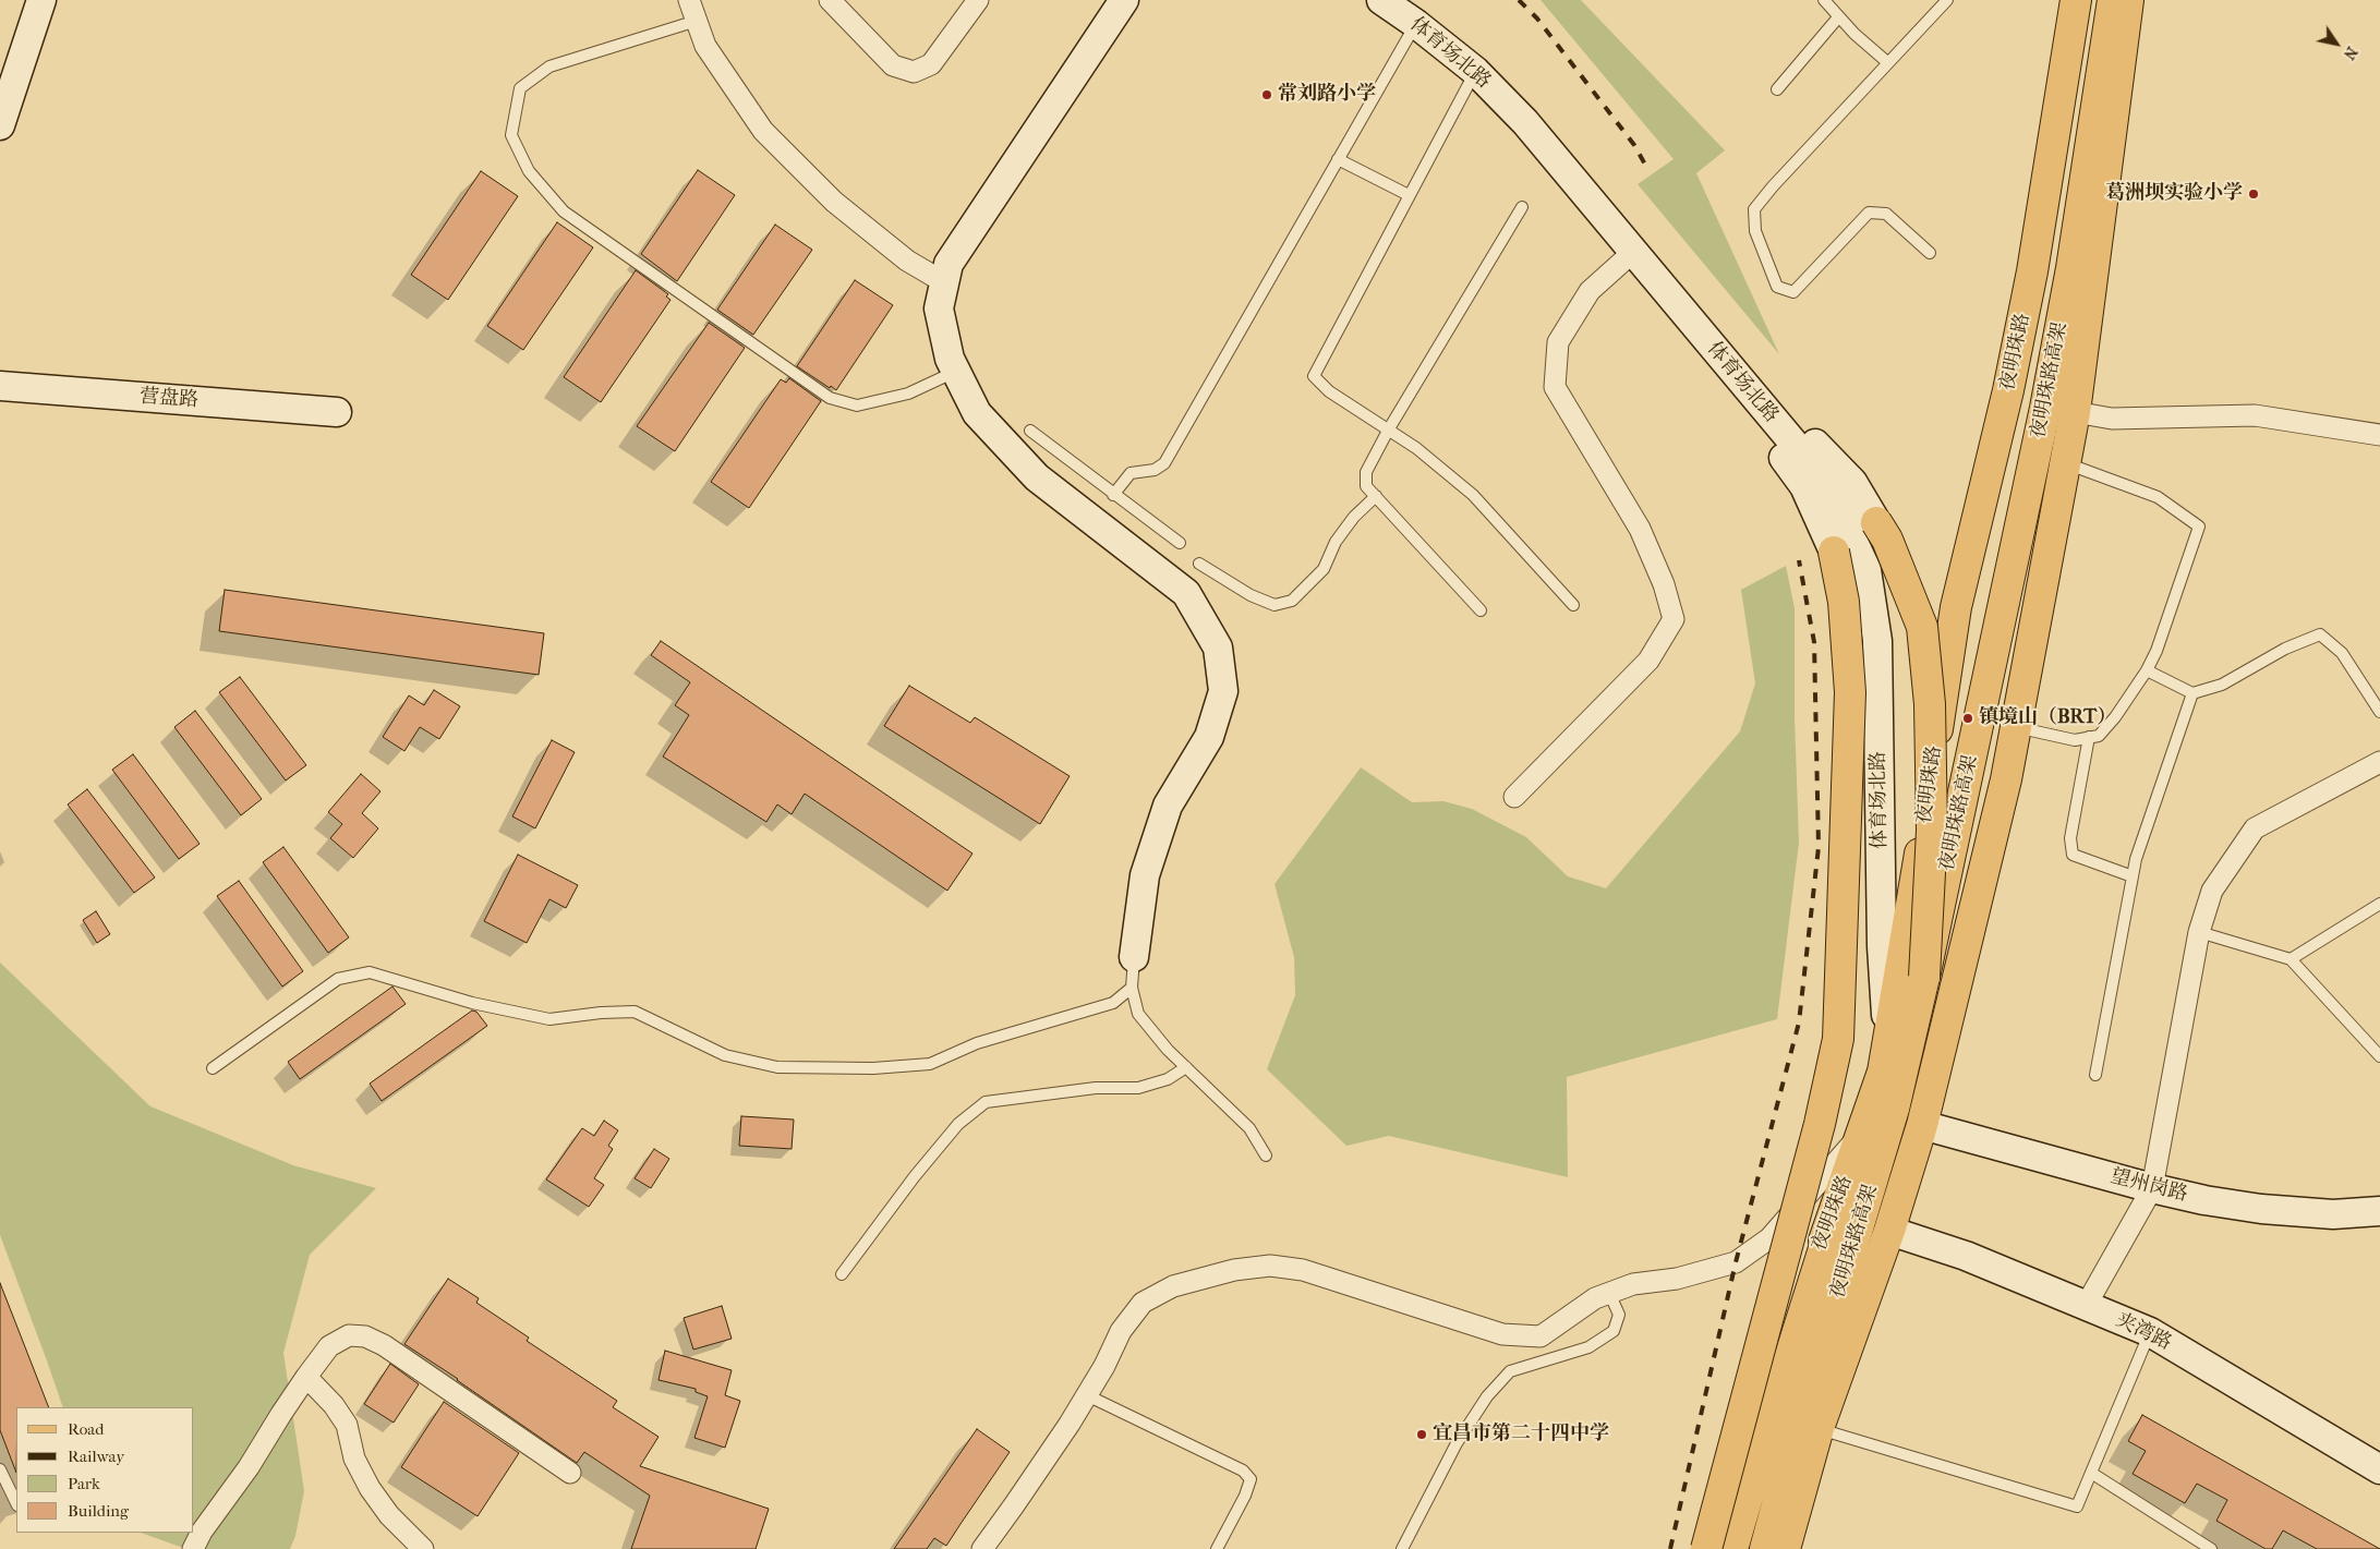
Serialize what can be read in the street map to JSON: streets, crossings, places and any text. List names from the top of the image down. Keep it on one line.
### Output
{"streets":{"main road":["夜明珠路","夜明珠路高架"],"street":["体育场北路","营盘路","望州岗路","夹湾路"]},"crossings":[["夜明珠路","夜明珠路高架"]],"places":["常刘路小学","葛洲坝实验小学","镇境山（BRT）","宜昌市第二十四中学"],"legend":["Road","Railway","Park","Building"],"north":"bottom right"}
